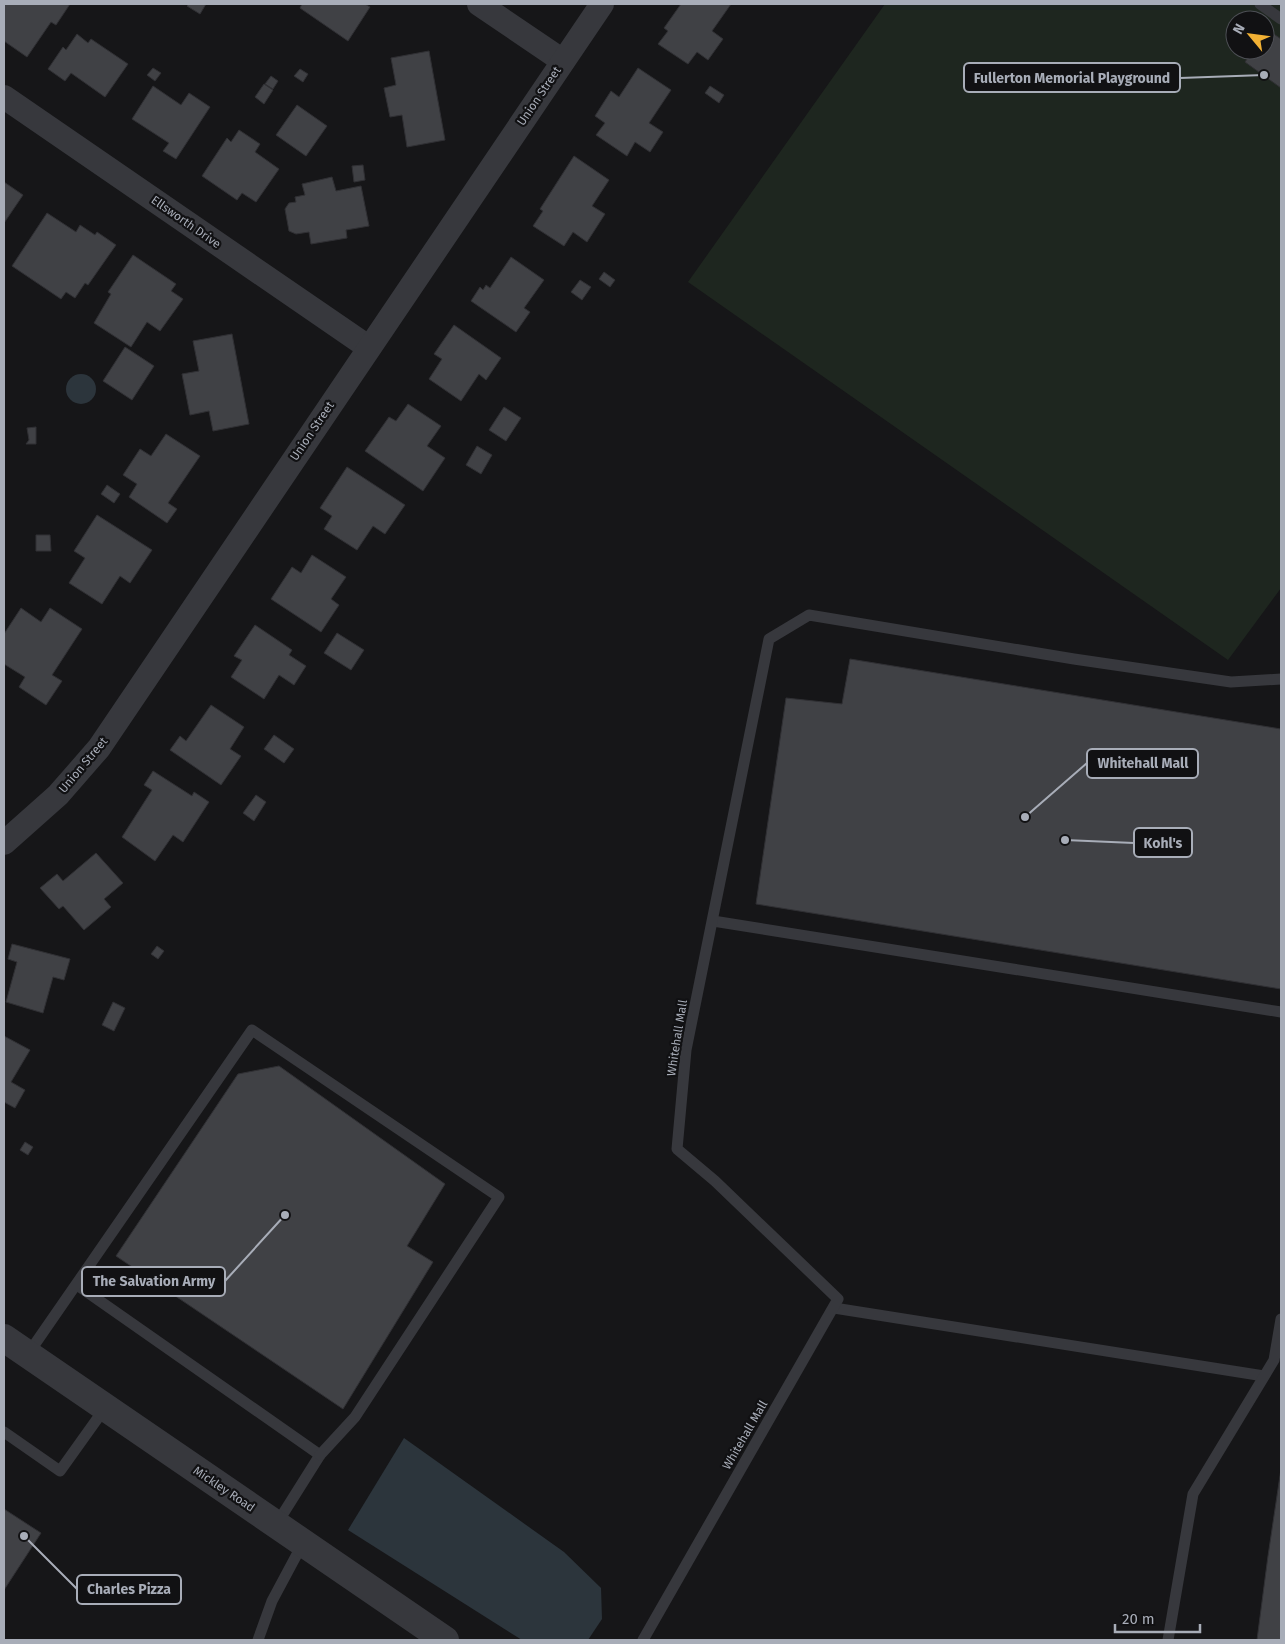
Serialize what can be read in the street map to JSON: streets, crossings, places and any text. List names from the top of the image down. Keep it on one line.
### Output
{"streets":{"street":["Union Street","Ellsworth Drive","Mickley Road"],"lane":["Whitehall Mall"]},"crossings":[["Union Street","Ellsworth Drive"]],"places":["Fullerton Memorial Playground","Whitehall Mall","Kohl's","The Salvation Army","Charles Pizza"],"scale_bar":"20 m","north":"top left"}
